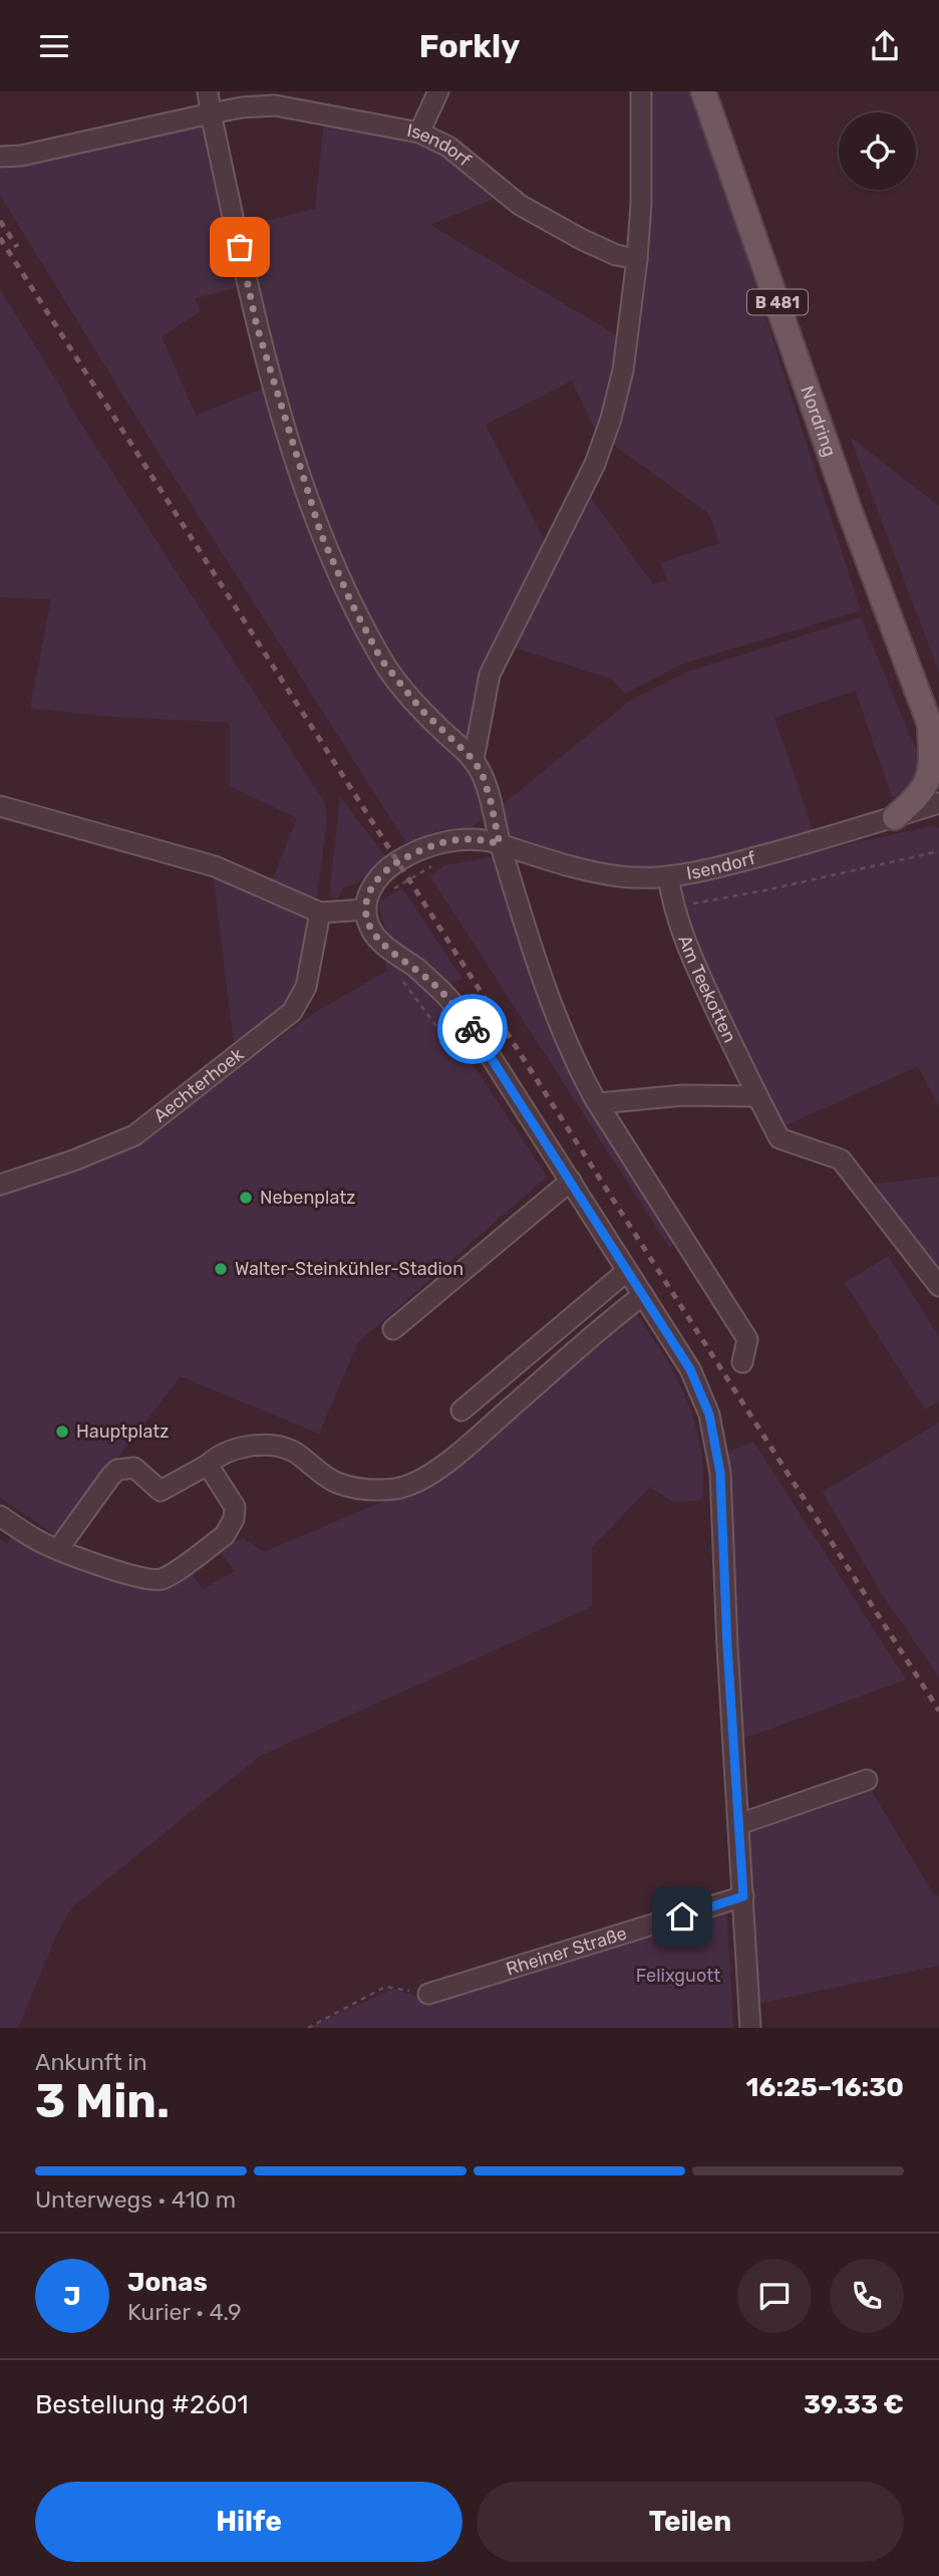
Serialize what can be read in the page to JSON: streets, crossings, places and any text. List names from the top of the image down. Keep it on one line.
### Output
{"streets":{"main road":["B 481","Nordring"],"street":["Isendorf","Am Teekotten","Aechterhoek","Rheiner Straße"]},"crossings":[["Isendorf","Am Teekotten"]],"parks":["Felixguott"],"places":["Nebenplatz","Walter-Steinkühler-Stadion","Hauptplatz"],"page":{"header":"Forkly","heading":["3 Min.","Ankunft in","16:25–16:30"],"panel":["Jonas","Kurier · 4.9","Bestellung #2601","39.33 €"],"bar":"Unterwegs · 410 m","round":"J","buttons":["Hilfe","Teilen"]}}
